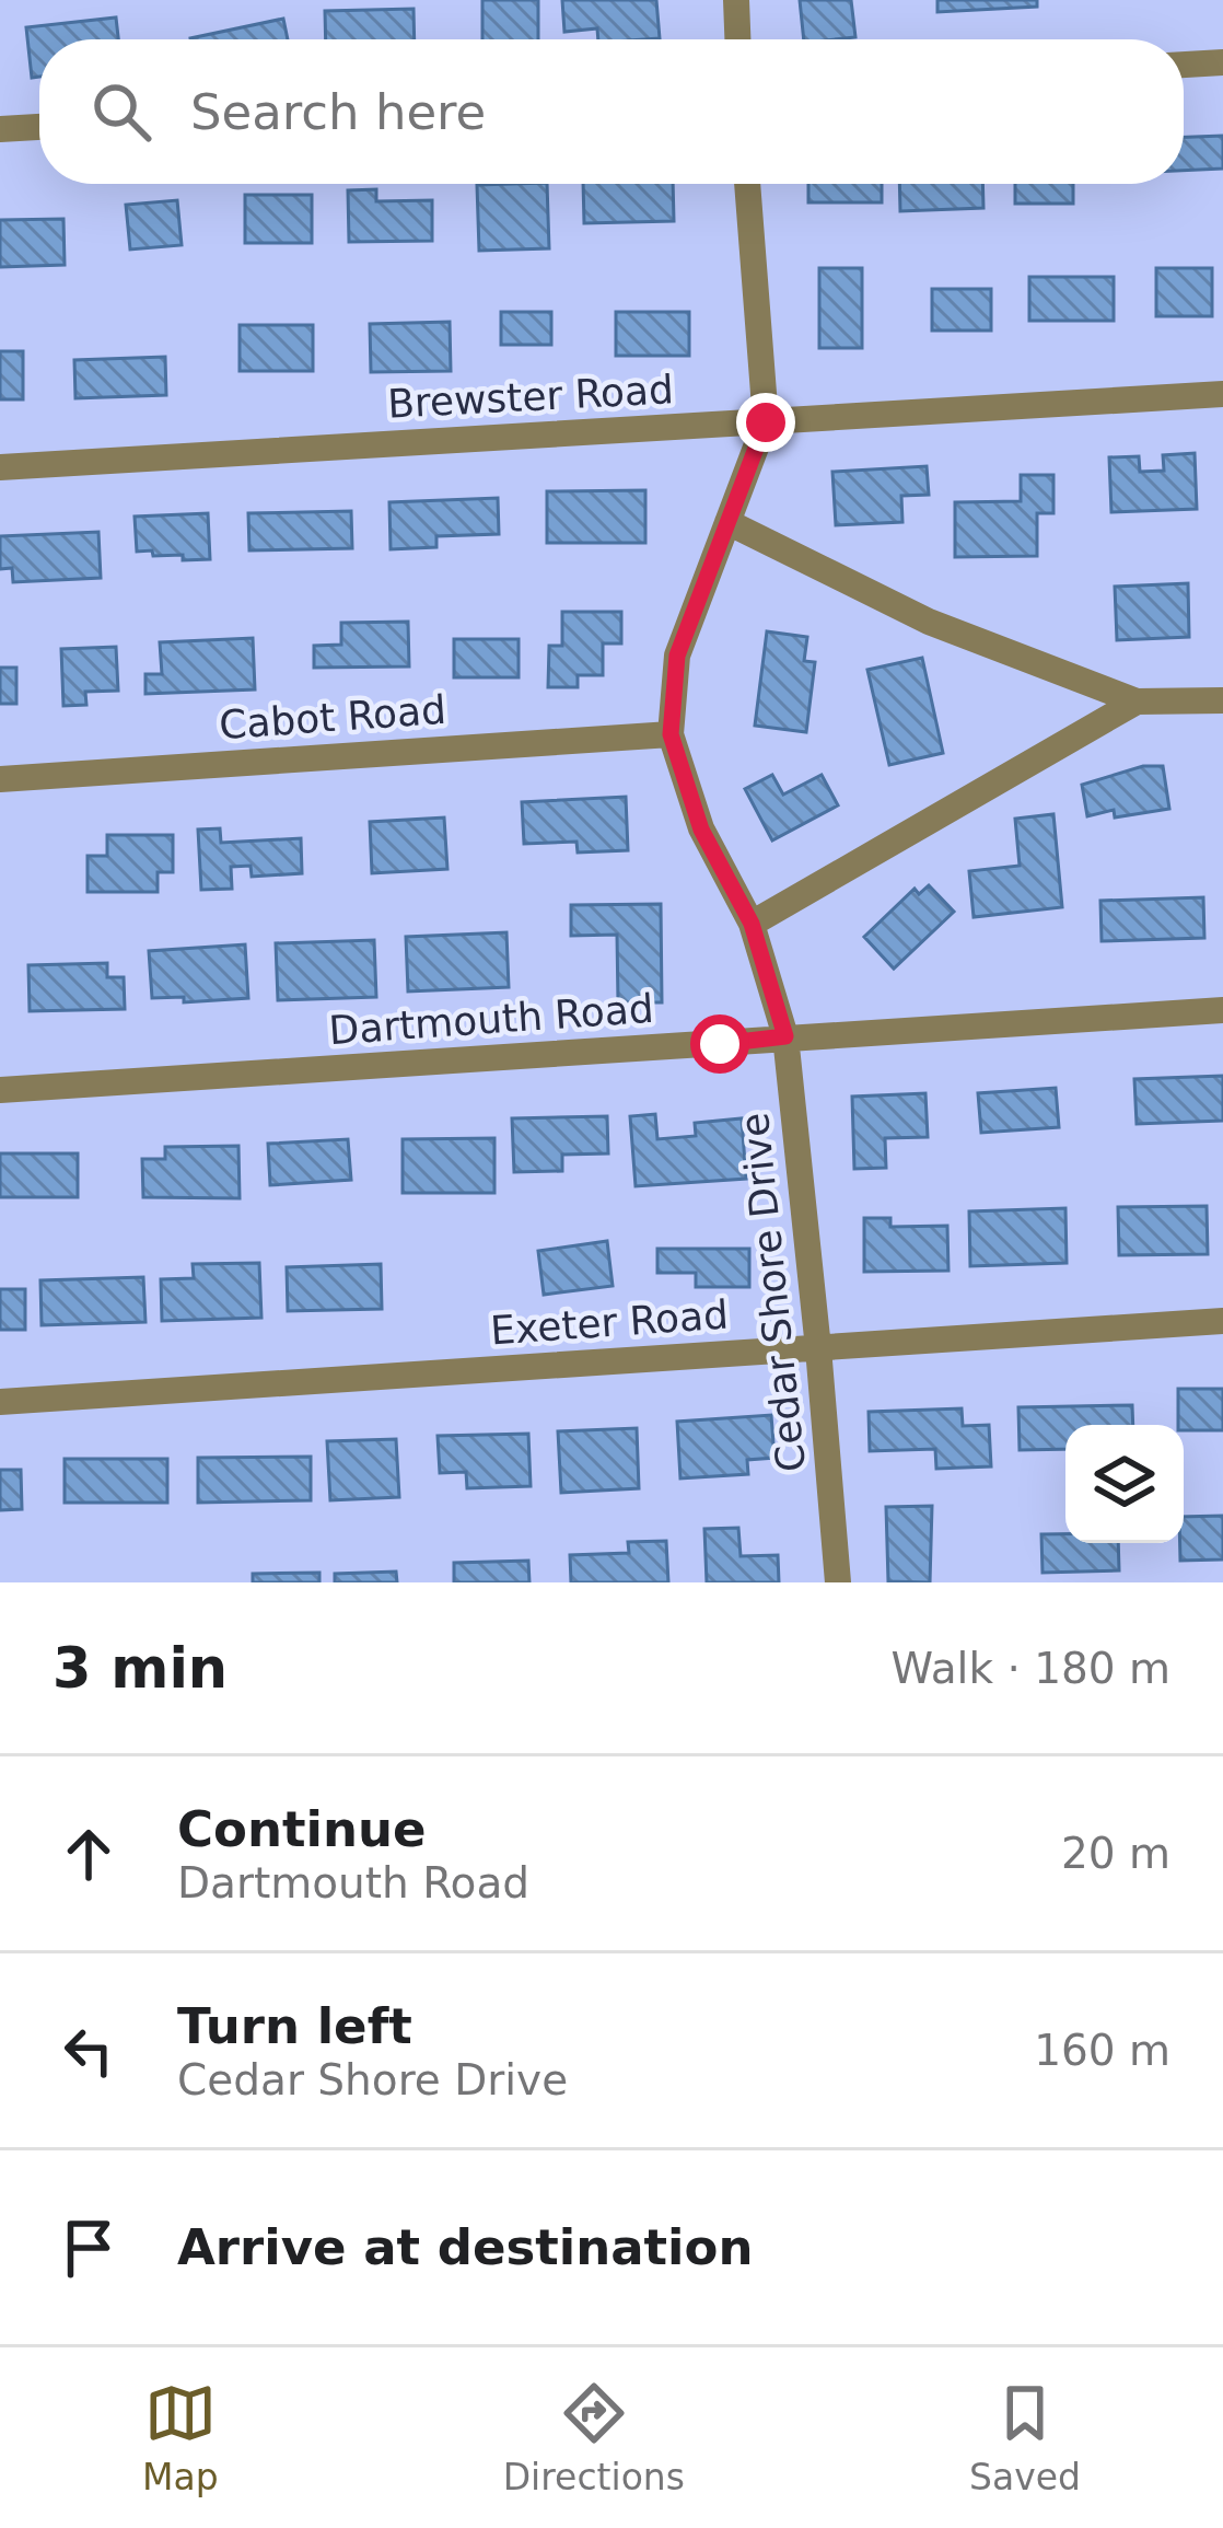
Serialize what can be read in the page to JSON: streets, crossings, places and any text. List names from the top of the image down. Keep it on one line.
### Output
{"streets":{"street":["Brewster Road","Cabot Road","Dartmouth Road","Cedar Shore Drive","Exeter Road"]},"crossings":[["Brewster Road","Cedar Shore Drive"],["Cabot Road","Cedar Shore Drive"],["Dartmouth Road","Cedar Shore Drive"],["Cedar Shore Drive","Exeter Road"]],"page":{"search":"Search here","heading":["3 min","Walk · 180 m"],"list":[["Continue","Dartmouth Road","20 m"],["Turn left","Cedar Shore Drive","160 m"],"Arrive at destination"],"nav":["Map","Directions","Saved"]}}
